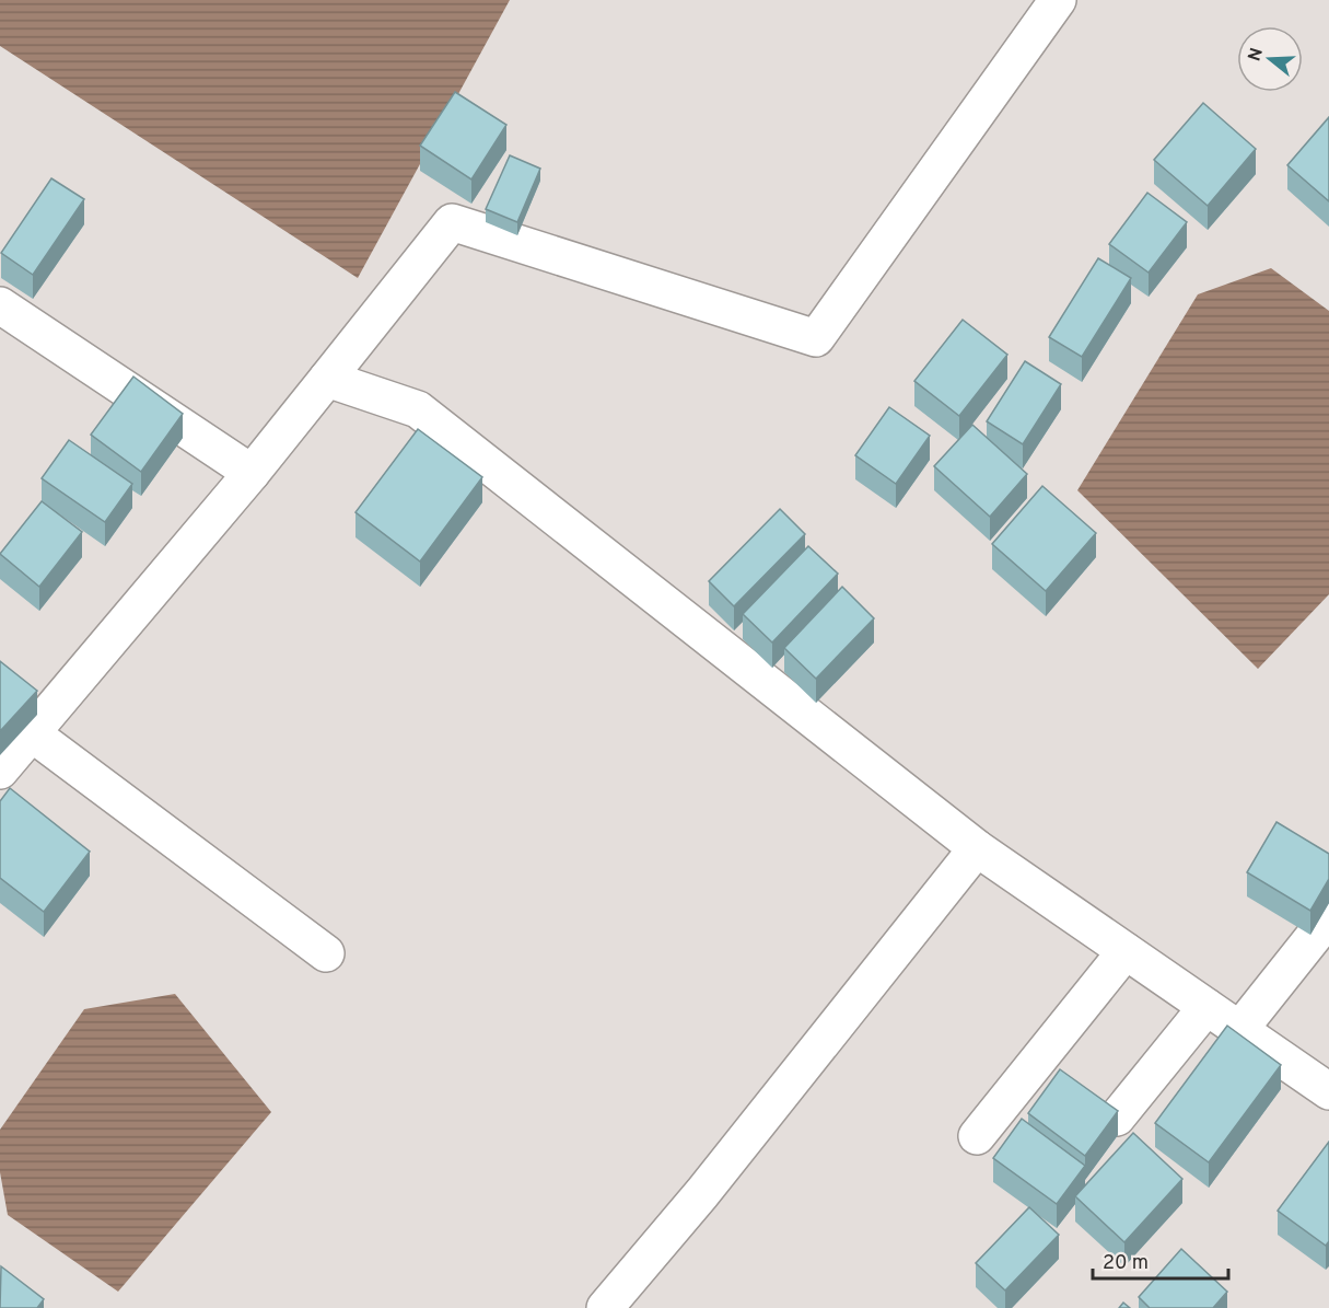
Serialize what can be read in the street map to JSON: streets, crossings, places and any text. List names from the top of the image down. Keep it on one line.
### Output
{"scale_bar":"20 m","north":"left"}
